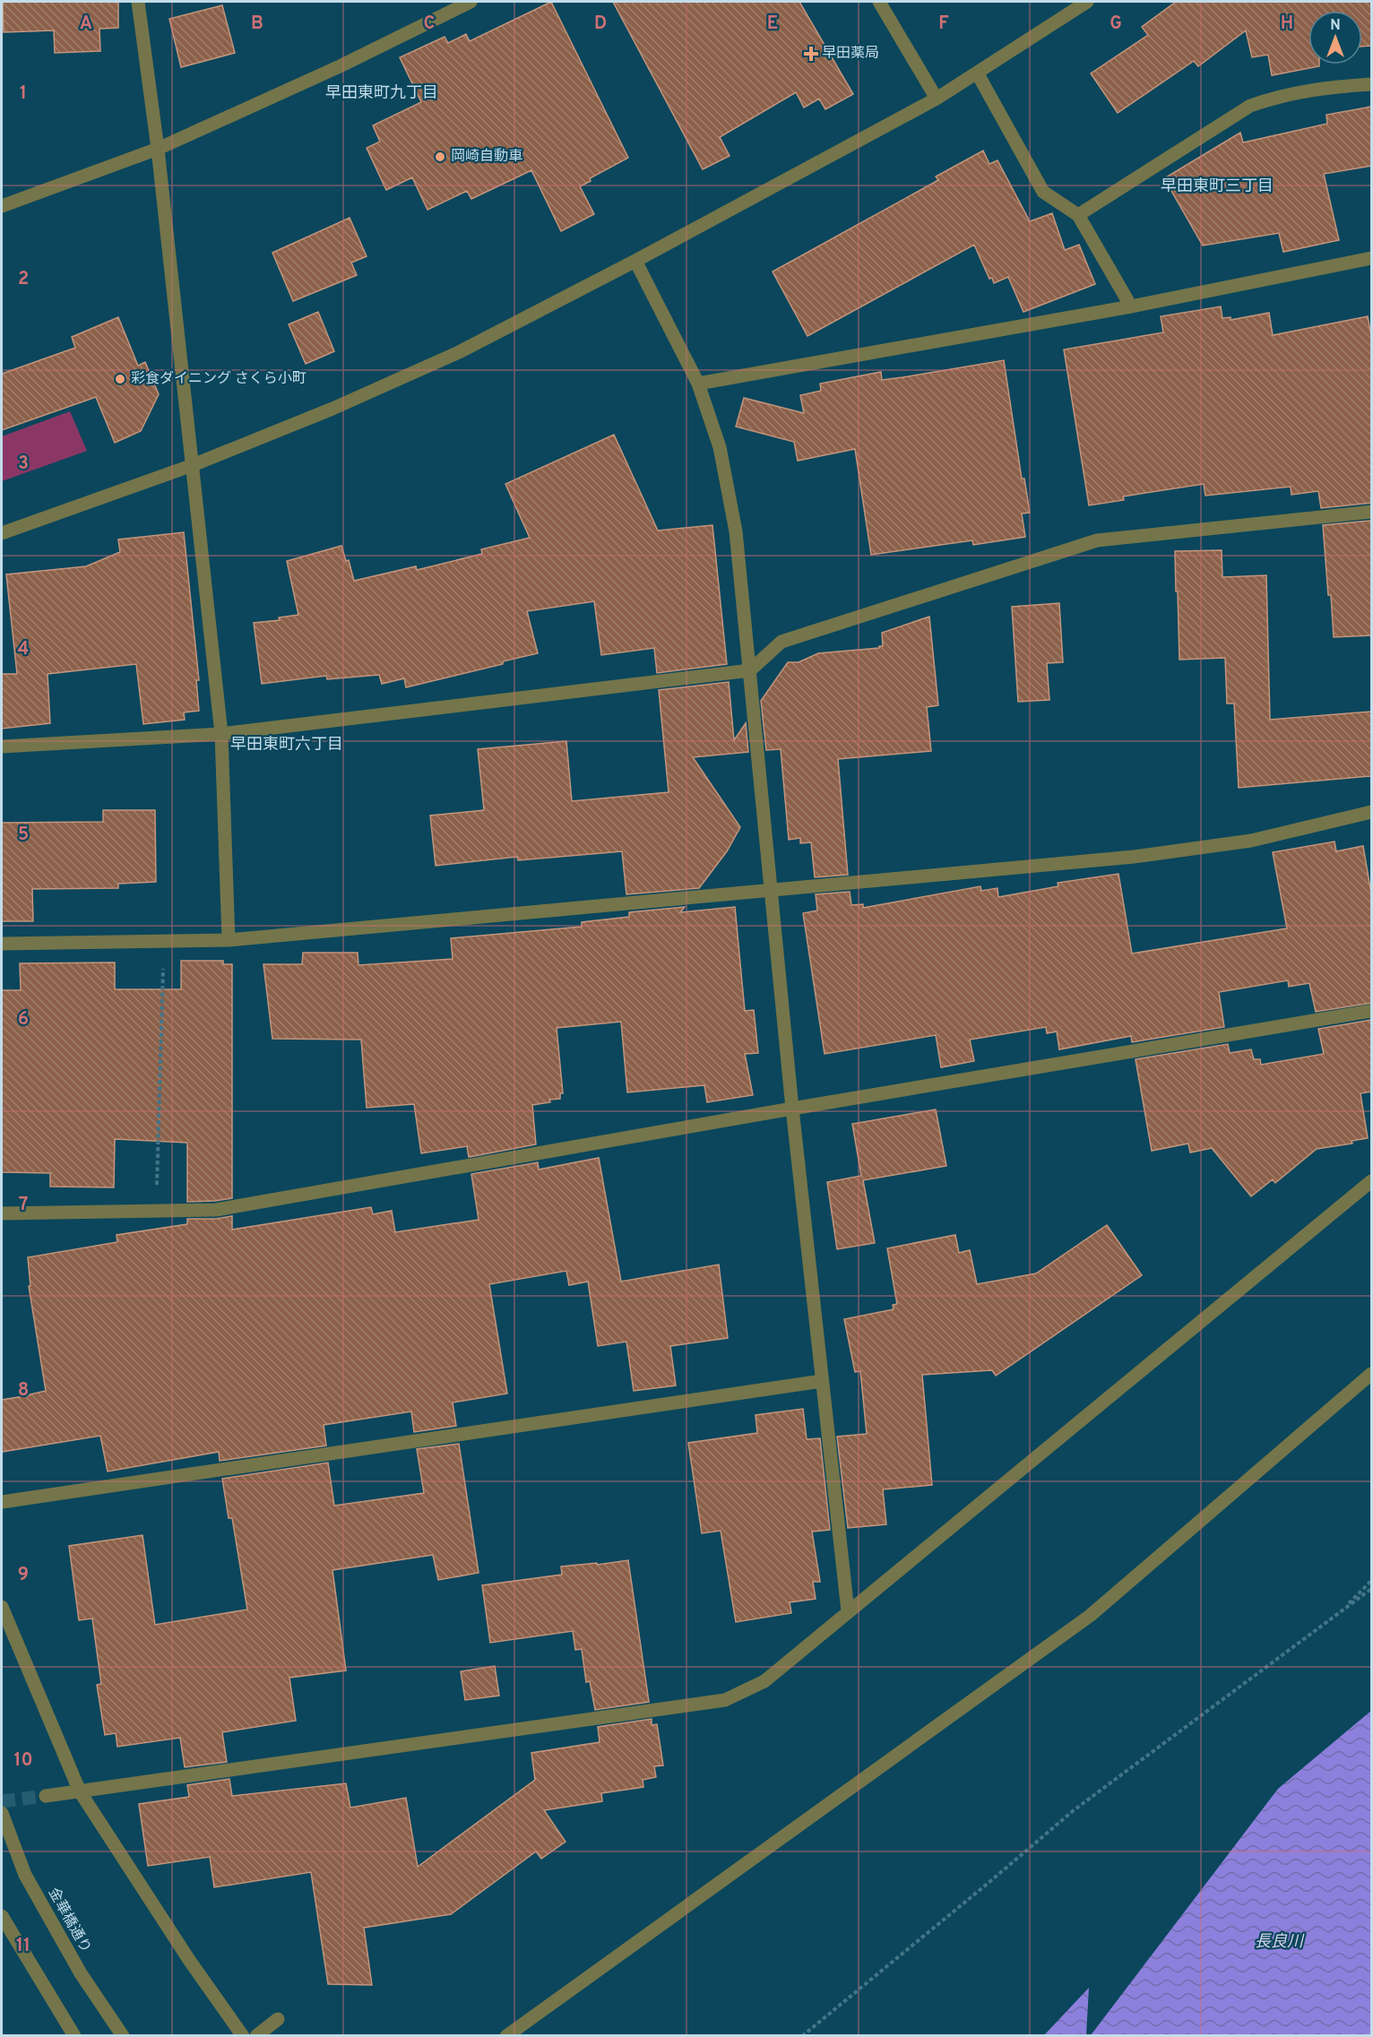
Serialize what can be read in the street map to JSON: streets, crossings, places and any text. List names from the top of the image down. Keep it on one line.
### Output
{"streets":{"street":["金華橋通り"]},"districts":["早田東町九丁目","早田東町三丁目","早田東町六丁目"],"water":["長良川"],"places":{"health":["早田薬局"],"other":["岡崎自動車","彩食ダイニング さくら小町"]},"north":"top","grid":{"columns":["A","B","C","D","E","F","G","H"],"rows":["1","2","3","4","5","6","7","8","9","10","11"]}}
